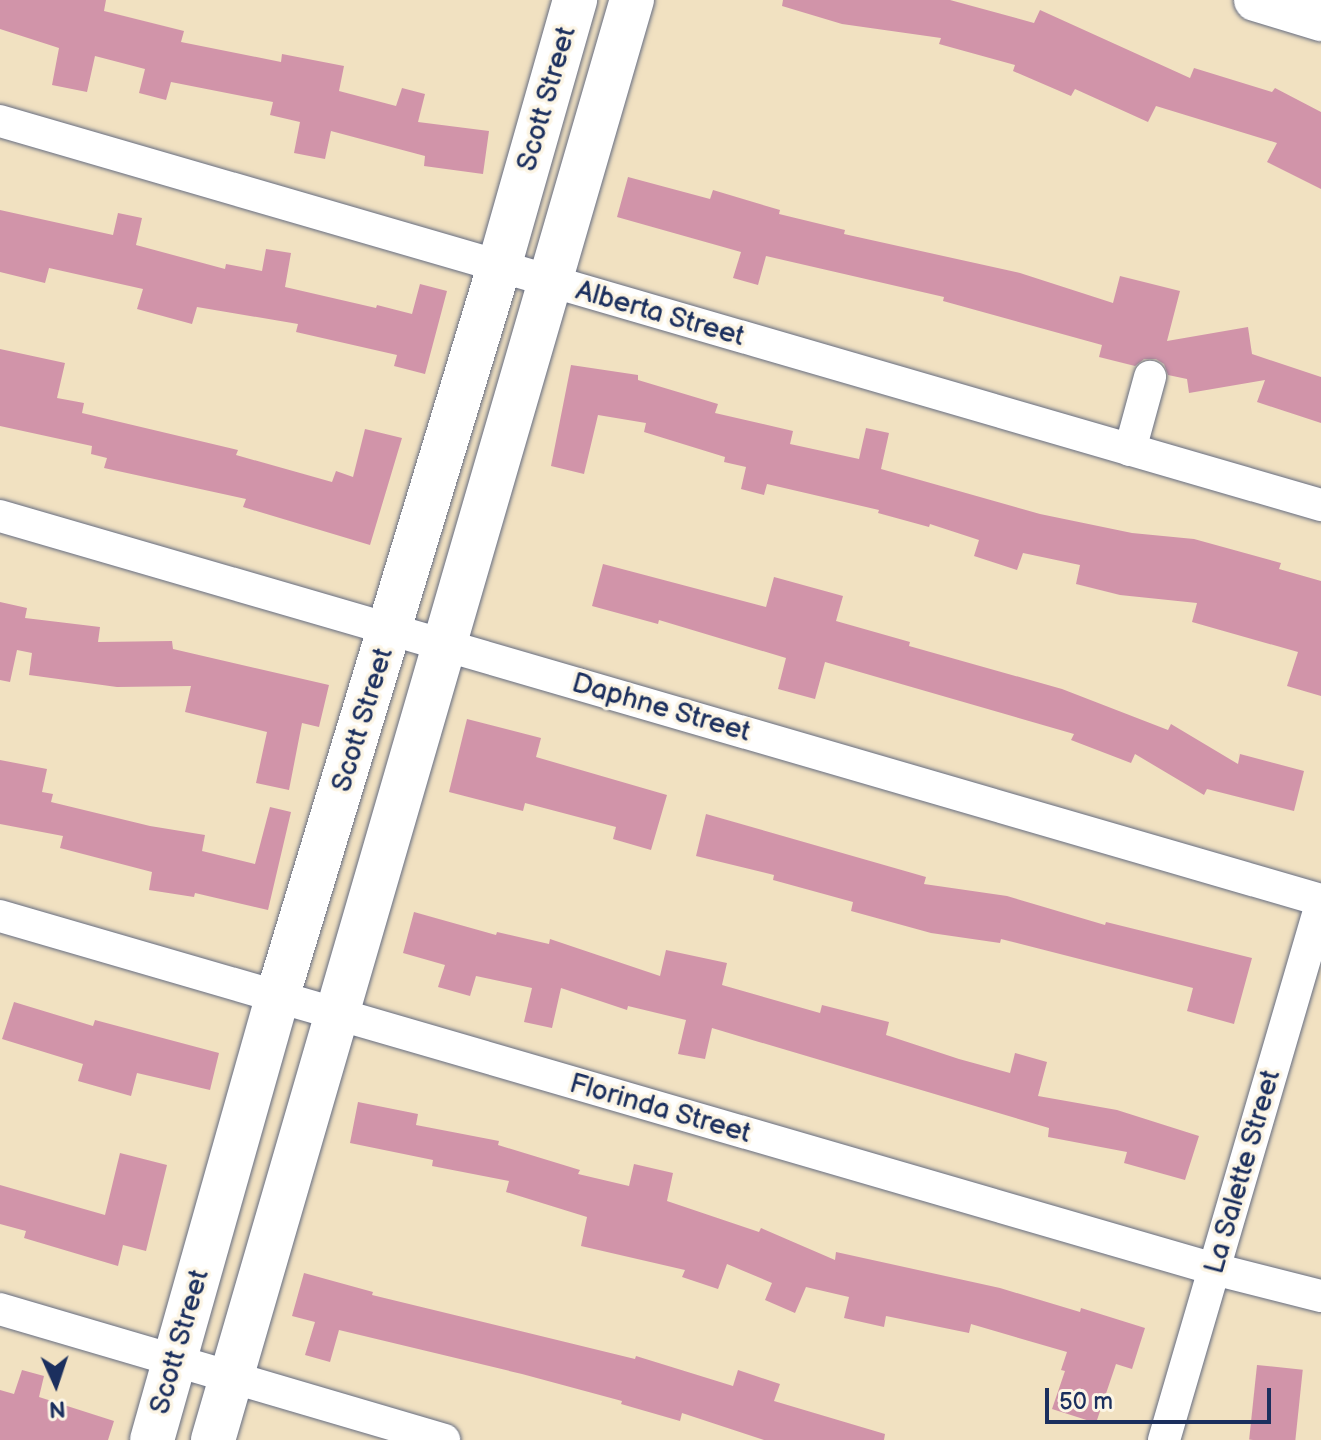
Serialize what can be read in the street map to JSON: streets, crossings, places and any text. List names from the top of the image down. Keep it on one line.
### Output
{"streets":{"main road":["Scott Street"],"street":["Alberta Street","Daphne Street","Florinda Street","La Salette Street"]},"crossings":[["Scott Street","Alberta Street"],["Scott Street","Daphne Street"],["Scott Street","Florinda Street"],["Daphne Street","La Salette Street"],["Florinda Street","La Salette Street"]],"scale_bar":"50 m","north":"bottom"}
